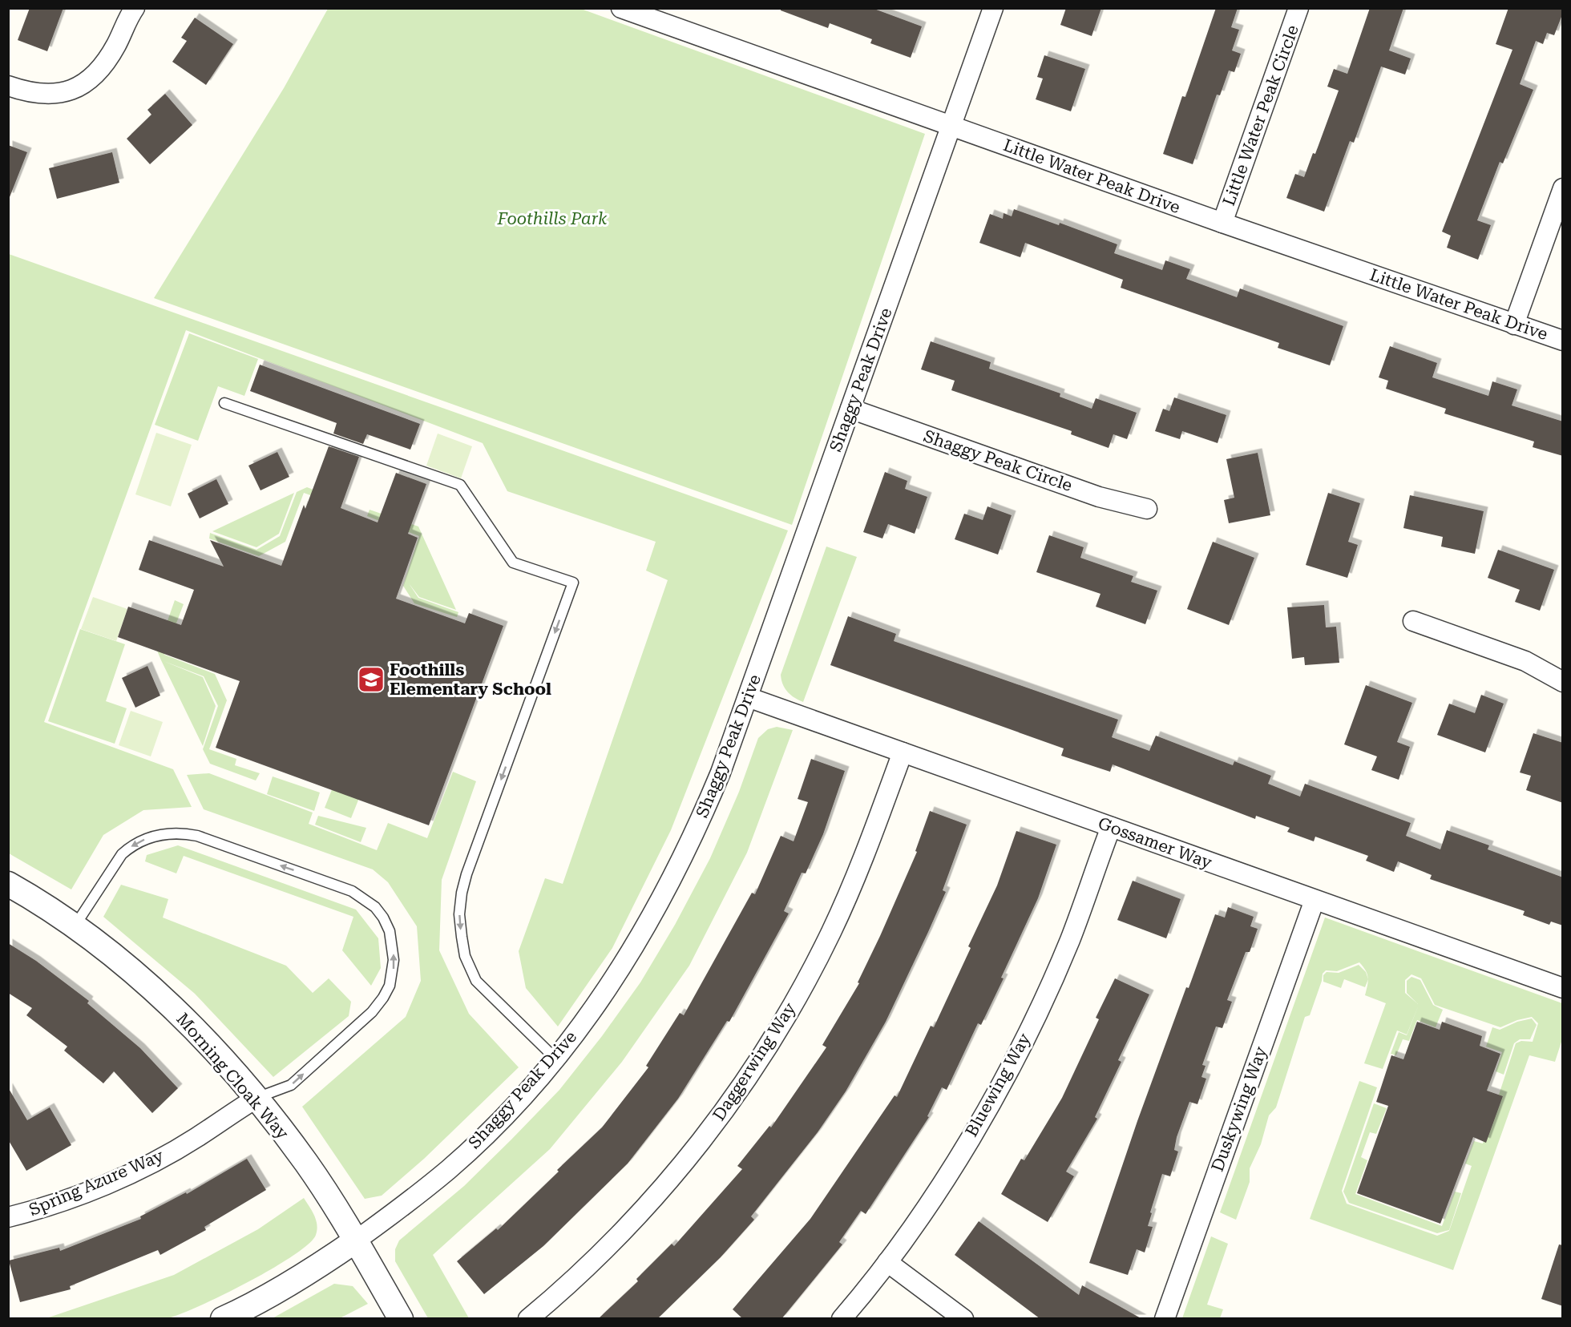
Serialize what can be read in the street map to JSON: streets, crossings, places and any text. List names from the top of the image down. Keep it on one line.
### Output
{"streets":{"street":["Little Water Peak Circle","Little Water Peak Drive","Shaggy Peak Drive","Shaggy Peak Circle","Gossamer Way","Daggerwing Way","Morning Cloak Way","Bluewing Way","Duskywing Way","Spring Azure Way"]},"crossings":[["Little Water Peak Circle","Little Water Peak Drive"],["Little Water Peak Drive","Shaggy Peak Drive"],["Shaggy Peak Drive","Shaggy Peak Circle"],["Shaggy Peak Drive","Gossamer Way"],["Shaggy Peak Drive","Morning Cloak Way"],["Gossamer Way","Daggerwing Way"],["Gossamer Way","Bluewing Way"],["Gossamer Way","Duskywing Way"],["Morning Cloak Way","Spring Azure Way"]],"parks":["Foothills Park"],"places":{"school or university":["Foothills Elementary School"]}}
